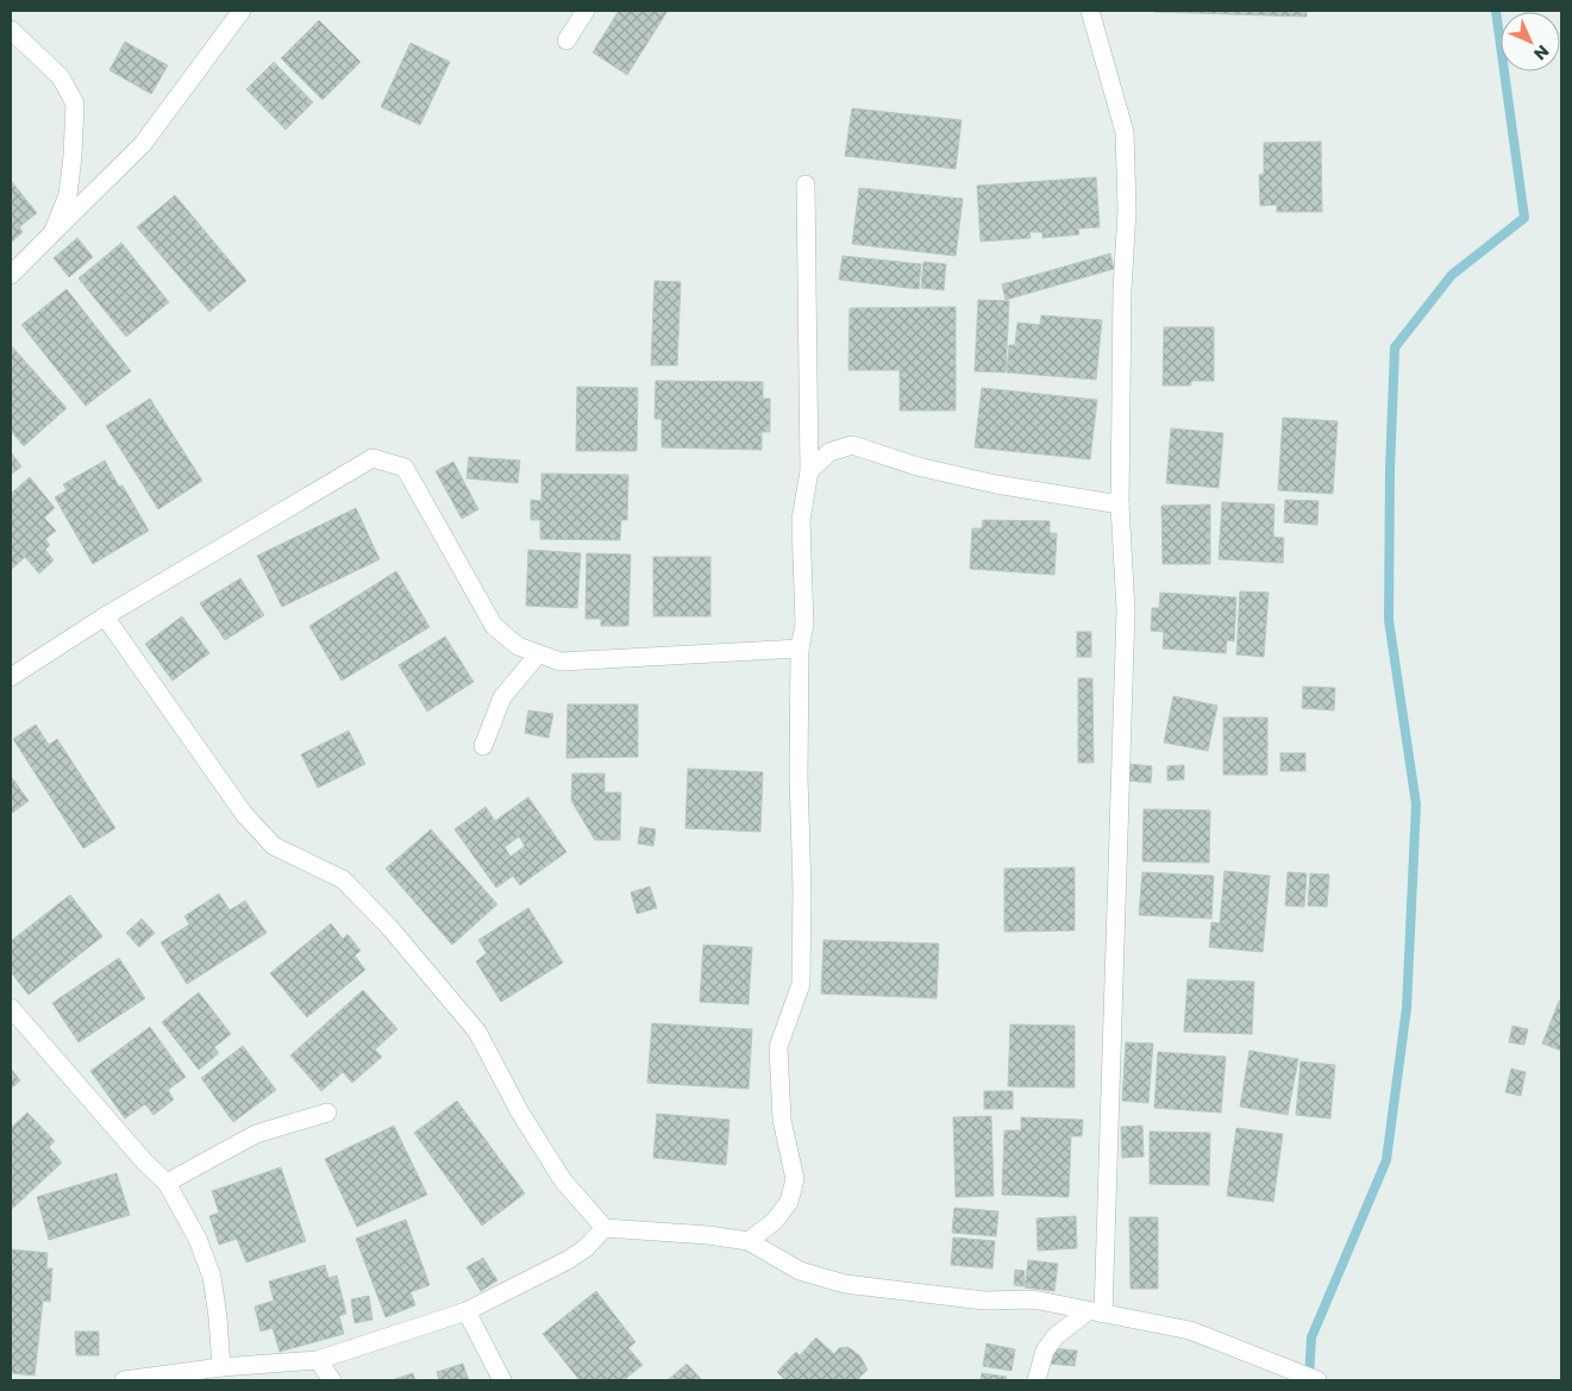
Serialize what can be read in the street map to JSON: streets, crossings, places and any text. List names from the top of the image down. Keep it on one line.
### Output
{"north":"bottom right"}
